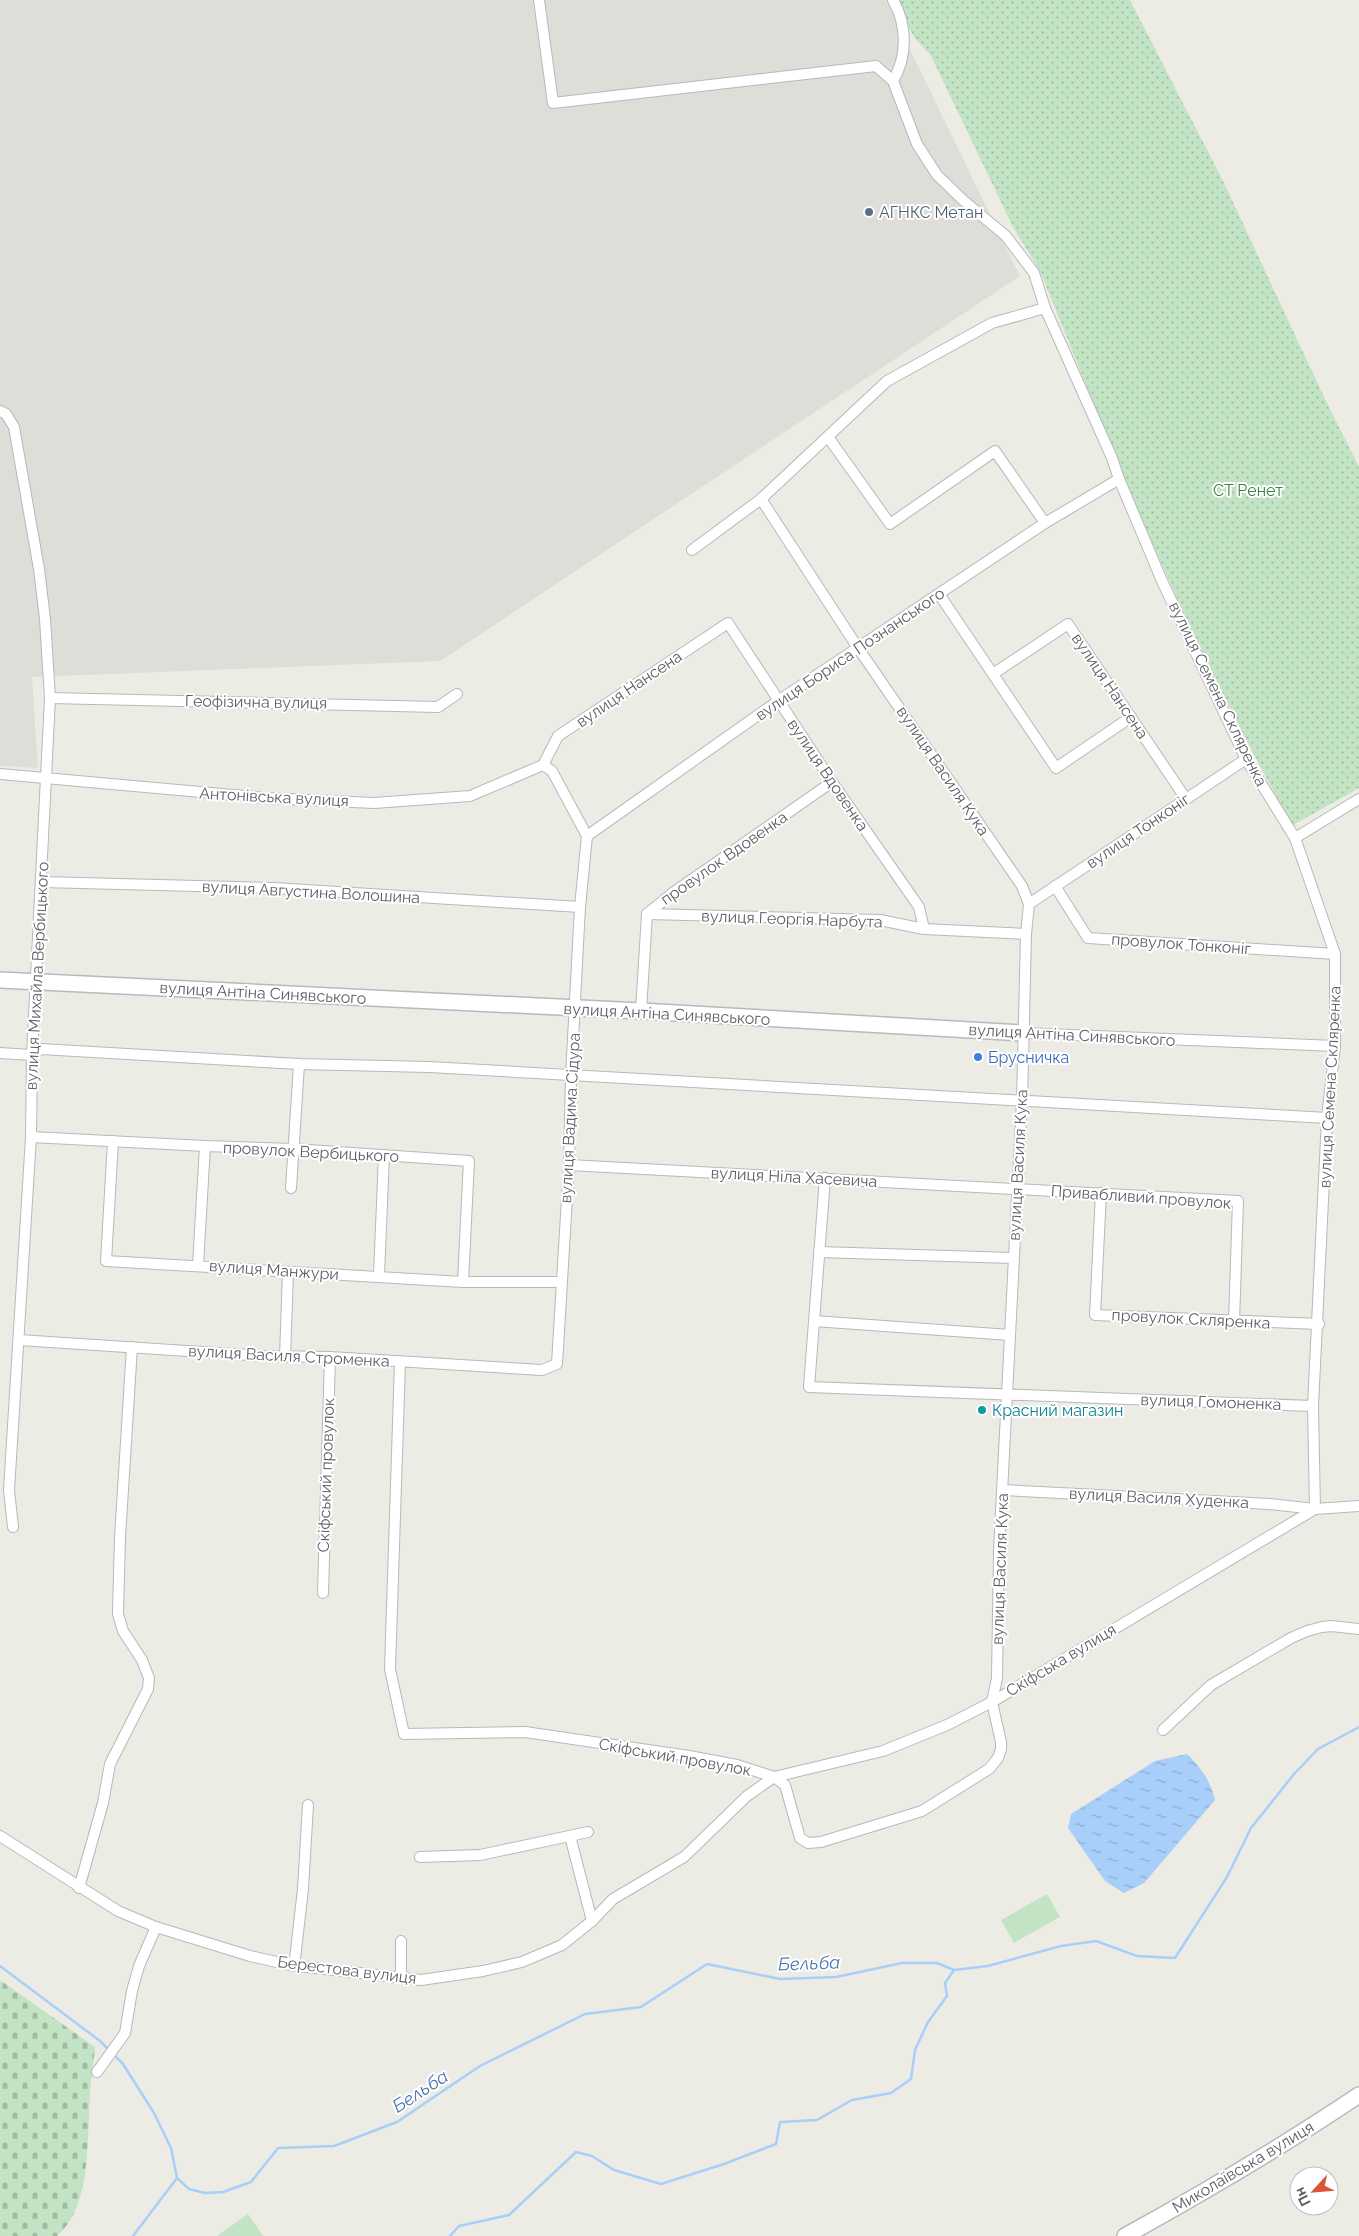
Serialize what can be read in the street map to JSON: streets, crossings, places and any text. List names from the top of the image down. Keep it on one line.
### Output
{"streets":{"street":["вулиця Бориса Познанського","вулиця Нансена","вулиця Семена Скляренка","Геофізична вулиця","вулиця Василя Кука","вулиця Вдовенка","Антонівська вулиця","вулиця Тонконіг","провулок Вдовенка","вулиця Августина Волошина","вулиця Георгія Нарбута","провулок Тонконіг","вулиця Михайла Вербицького","вулиця Антіна Синявського","вулиця Вадима Сідура","провулок Вербицького","вулиця Ніла Хасевича","Привабливий провулок","вулиця Манжури","провулок Скляренка","вулиця Василя Строменка","вулиця Гомоненка","Скіфський провулок","вулиця Василя Худенка","Скіфська вулиця","Берестова вулиця","Миколаївська вулиця"]},"crossings":[["вулиця Бориса Познанського","вулиця Семена Скляренка"],["вулиця Бориса Познанського","вулиця Василя Кука"],["вулиця Бориса Познанського","вулиця Вдовенка"],["вулиця Бориса Познанського","вулиця Вадима Сідура"],["вулиця Нансена","вулиця Вдовенка"],["вулиця Нансена","Антонівська вулиця"],["вулиця Нансена","вулиця Тонконіг"],["вулиця Семена Скляренка","вулиця Тонконіг"],["вулиця Семена Скляренка","провулок Тонконіг"],["вулиця Семена Скляренка","вулиця Антіна Синявського"],["вулиця Семена Скляренка","провулок Скляренка"],["вулиця Семена Скляренка","вулиця Гомоненка"],["вулиця Семена Скляренка","вулиця Василя Худенка"],["вулиця Семена Скляренка","Скіфська вулиця"],["Геофізична вулиця","вулиця Михайла Вербицького"],["вулиця Василя Кука","вулиця Тонконіг"],["вулиця Василя Кука","вулиця Георгія Нарбута"],["вулиця Василя Кука","вулиця Антіна Синявського"],["вулиця Василя Кука","вулиця Ніла Хасевича"],["вулиця Василя Кука","Привабливий провулок"],["вулиця Василя Кука","вулиця Гомоненка"],["вулиця Василя Кука","Скіфський провулок"],["вулиця Василя Кука","вулиця Василя Худенка"],["вулиця Василя Кука","Скіфська вулиця"],["вулиця Вдовенка","провулок Вдовенка"],["вулиця Вдовенка","вулиця Георгія Нарбута"],["Антонівська вулиця","вулиця Михайла Вербицького"],["вулиця Тонконіг","провулок Тонконіг"],["провулок Вдовенка","вулиця Георгія Нарбута"],["провулок Вдовенка","вулиця Антіна Синявського"],["вулиця Августина Волошина","вулиця Михайла Вербицького"],["вулиця Августина Волошина","вулиця Вадима Сідура"],["вулиця Михайла Вербицького","вулиця Антіна Синявського"],["вулиця Михайла Вербицького","провулок Вербицького"],["вулиця Михайла Вербицького","вулиця Василя Строменка"],["вулиця Антіна Синявського","вулиця Вадима Сідура"],["вулиця Вадима Сідура","вулиця Ніла Хасевича"],["вулиця Вадима Сідура","вулиця Манжури"],["вулиця Вадима Сідура","вулиця Василя Строменка"],["провулок Вербицького","вулиця Манжури"],["вулиця Ніла Хасевича","Привабливий провулок"],["Привабливий провулок","провулок Скляренка"],["вулиця Василя Строменка","Скіфський провулок"],["Скіфський провулок","Скіфська вулиця"],["Скіфський провулок","Берестова вулиця"],["вулиця Василя Худенка","Скіфська вулиця"],["Скіфська вулиця","Берестова вулиця"]],"water":["Бельба"],"parks":["СТ Ренет"],"places":["АГНКС Метан","Брусничка","Красний магазин"],"north":"bottom left"}
